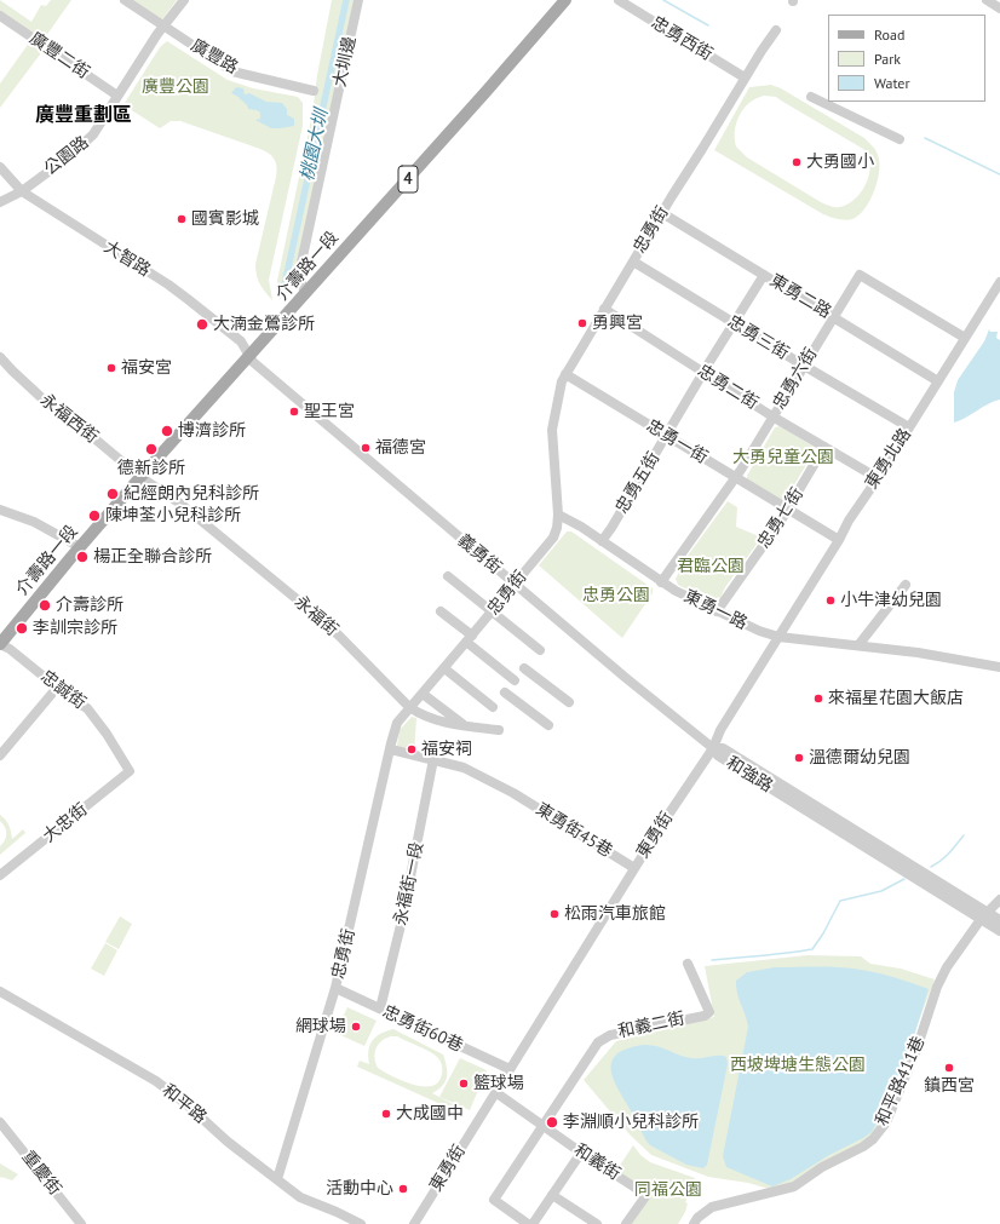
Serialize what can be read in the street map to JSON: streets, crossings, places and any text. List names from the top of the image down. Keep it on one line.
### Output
{"streets":{"main road":["4","介壽路一段"],"street":["忠勇西街","廣豐二街","廣豐路","大圳邊","公園路","忠勇街","大智路","東勇二路","忠勇三街","忠勇六街","忠勇二街","永福西街","忠勇一街","東勇北路","忠勇五街","忠勇七街","義勇街","東勇一路","永福街","忠誠街","和強路","大忠街","東勇街45巷","東勇街","永福街一段","和義二街","忠勇街60巷","和平路411巷","和平路","和義街","重慶街"]},"crossings":[["忠勇西街","忠勇街"],["廣豐二街","公園路"],["廣豐路","公園路"],["大圳邊","介壽路一段"],["公園路","大智路"],["忠勇街","東勇二路"],["忠勇街","忠勇三街"],["忠勇街","忠勇二街"],["忠勇街","忠勇一街"],["忠勇街","義勇街"],["忠勇街","東勇一路"],["忠勇街","永福街"],["忠勇街","東勇街45巷"],["忠勇街","忠勇街60巷"],["忠勇街","和平路"],["大智路","介壽路一段"],["大智路","義勇街"],["介壽路一段","永福西街"],["介壽路一段","義勇街"],["介壽路一段","永福街"],["介壽路一段","忠誠街"],["東勇二路","忠勇六街"],["東勇二路","東勇北路"],["東勇二路","忠勇五街"],["忠勇三街","忠勇六街"],["忠勇三街","東勇北路"],["忠勇三街","忠勇五街"],["忠勇六街","忠勇二街"],["忠勇六街","忠勇一街"],["忠勇六街","東勇北路"],["忠勇六街","東勇一路"],["忠勇二街","東勇北路"],["忠勇二街","忠勇五街"],["忠勇二街","忠勇七街"],["永福西街","永福街"],["忠勇一街","東勇北路"],["忠勇一街","忠勇五街"],["忠勇一街","忠勇七街"],["東勇北路","東勇一路"],["東勇北路","東勇街"],["忠勇五街","東勇一路"],["忠勇七街","東勇一路"],["義勇街","和強路"],["義勇街","東勇街"],["東勇一路","東勇街"],["忠誠街","大忠街"],["和強路","東勇街"],["和強路","和平路411巷"],["東勇街45巷","東勇街"],["東勇街45巷","永福街一段"],["東勇街","忠勇街60巷"],["東勇街","和義街"],["永福街一段","忠勇街60巷"],["和義二街","和義街"]],"districts":["廣豐重劃區"],"water":["桃園大圳"],"parks":["廣豐公園","大勇兒童公園","君臨公園","忠勇公園","西坡埤塘生態公園","同福公園"],"places":["大勇國小","國賓影城","勇興宮","大湳金鶯診所","福安宮","聖王宮","博濟診所","福德宮","德新診所","紀經朗內兒科診所","陳坤荃小兒科診所","楊正全聯合診所","小牛津幼兒園","介壽診所","李訓宗診所","來福星花園大飯店","福安祠","溫德爾幼兒園","松雨汽車旅館","網球場","鎮西宮","籃球場","大成國中","李淵順小兒科診所","活動中心"],"legend":["Road","Park","Water"]}
